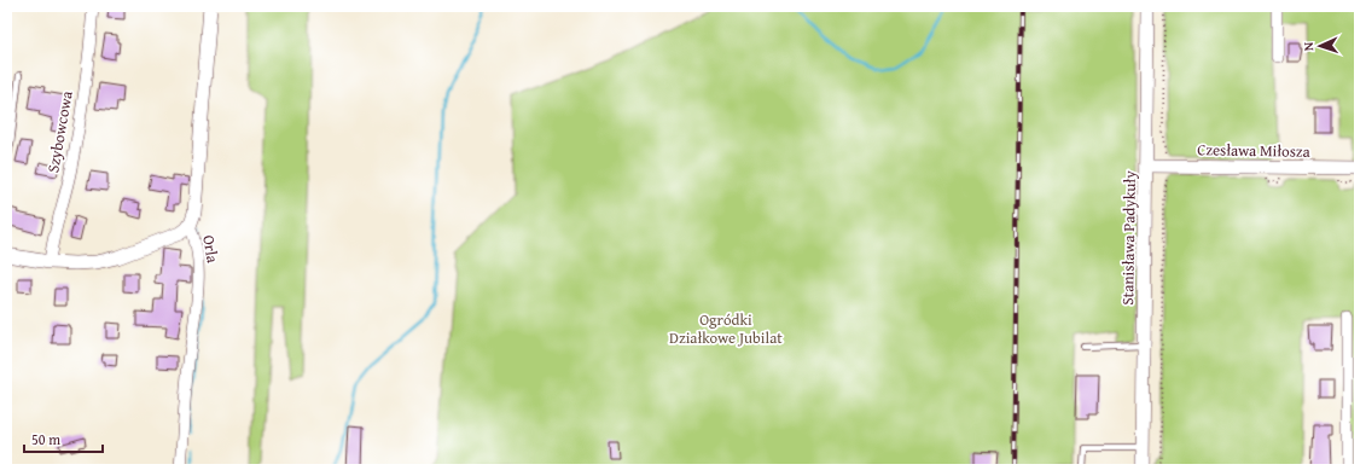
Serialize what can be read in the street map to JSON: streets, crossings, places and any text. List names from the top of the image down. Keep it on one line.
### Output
{"streets":{"street":["Szybowcowa","Czesława Miłosza","Stanisława Padykuły","Orla"]},"crossings":[["Czesława Miłosza","Stanisława Padykuły"]],"parks":["Ogródki Działkowe Jubilat"],"scale_bar":"50 m","north":"left"}
